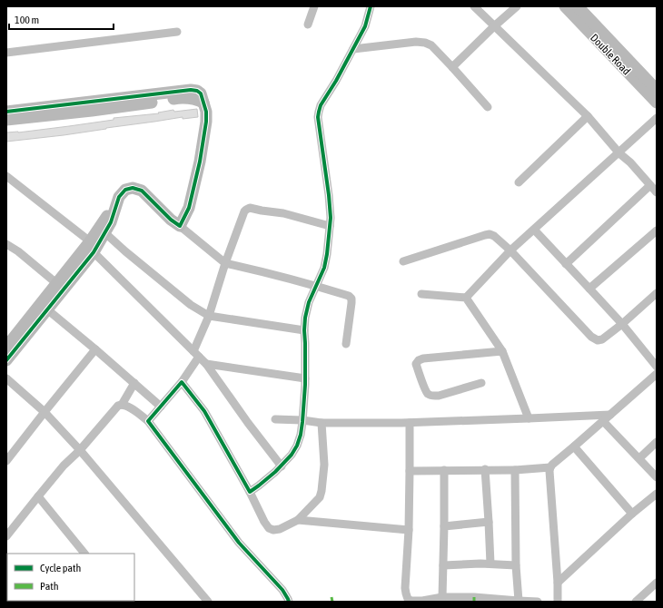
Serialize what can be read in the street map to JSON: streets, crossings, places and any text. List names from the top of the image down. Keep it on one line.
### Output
{"streets":{"street":["Double Road"]},"legend":["Cycle path","Path"],"scale_bar":"100 m"}
